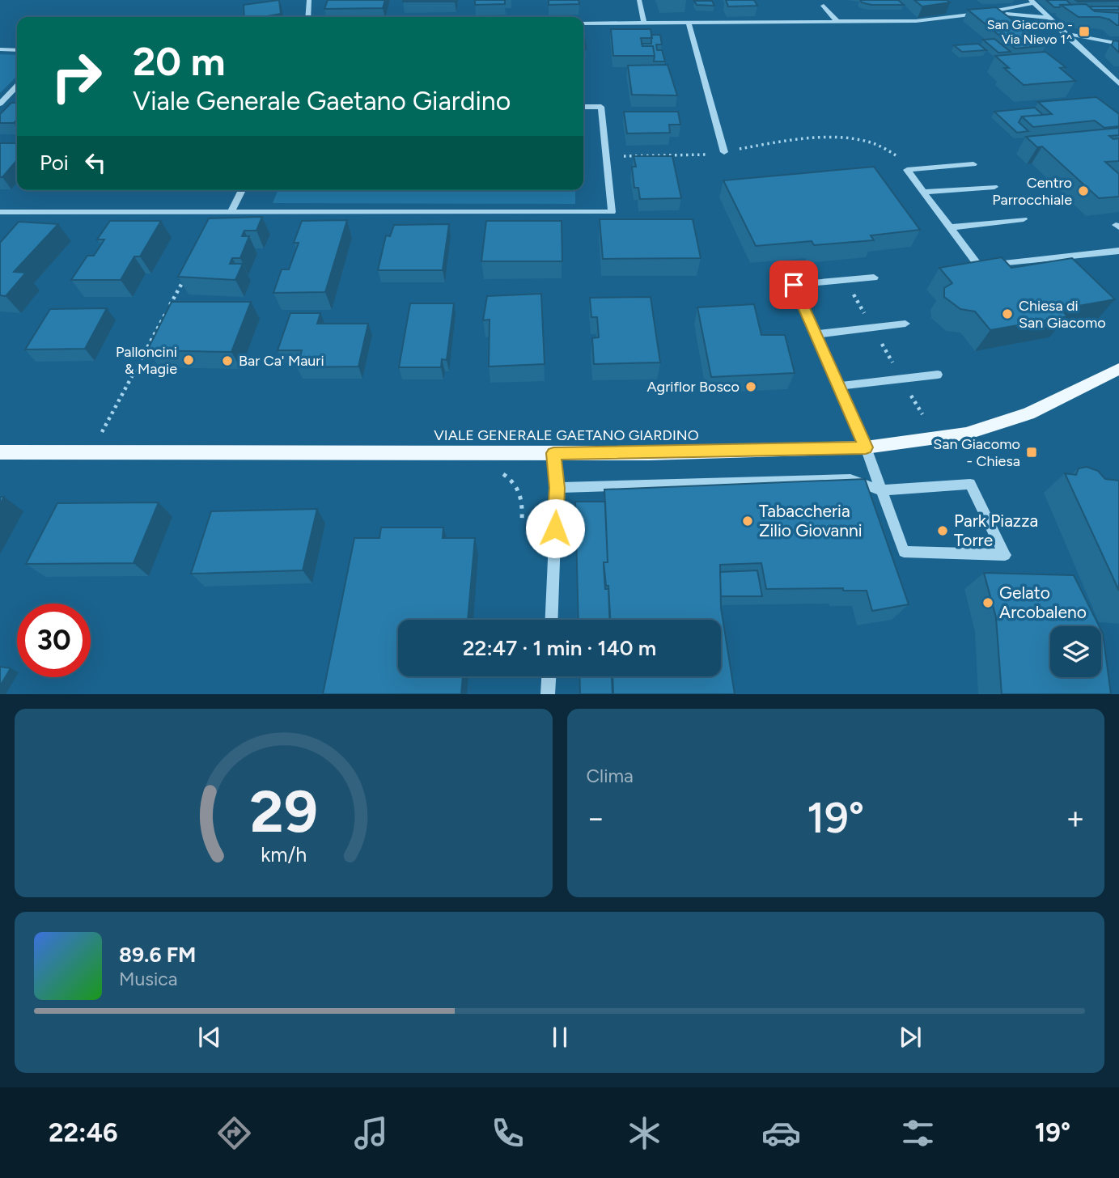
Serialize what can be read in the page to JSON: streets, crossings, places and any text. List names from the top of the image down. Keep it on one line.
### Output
{"streets":{"main road":["VIALE GENERALE GAETANO GIARDINO"]},"places":{"transit":["San Giacomo - Via Nievo 1^","San Giacomo - Chiesa"],"other":["Centro Parrocchiale","Chiesa di San Giacomo","Palloncini & Magie","Bar Ca' Mauri","Agriflor Bosco","Tabaccheria Zilio Giovanni","Park Piazza Torre","Gelato Arcobaleno"]},"page":{"turn":["20 m","Viale Generale Gaetano Giardino"],"then":"Poi","limit":"30","trip":"22:47 · 1 min · 140 m","tile":"Clima","heat":["−","19°","+"],"song":["89.6 FM","Musica"],"tabs":["22:46","19°"],"gauge":["29","km/h"]}}
